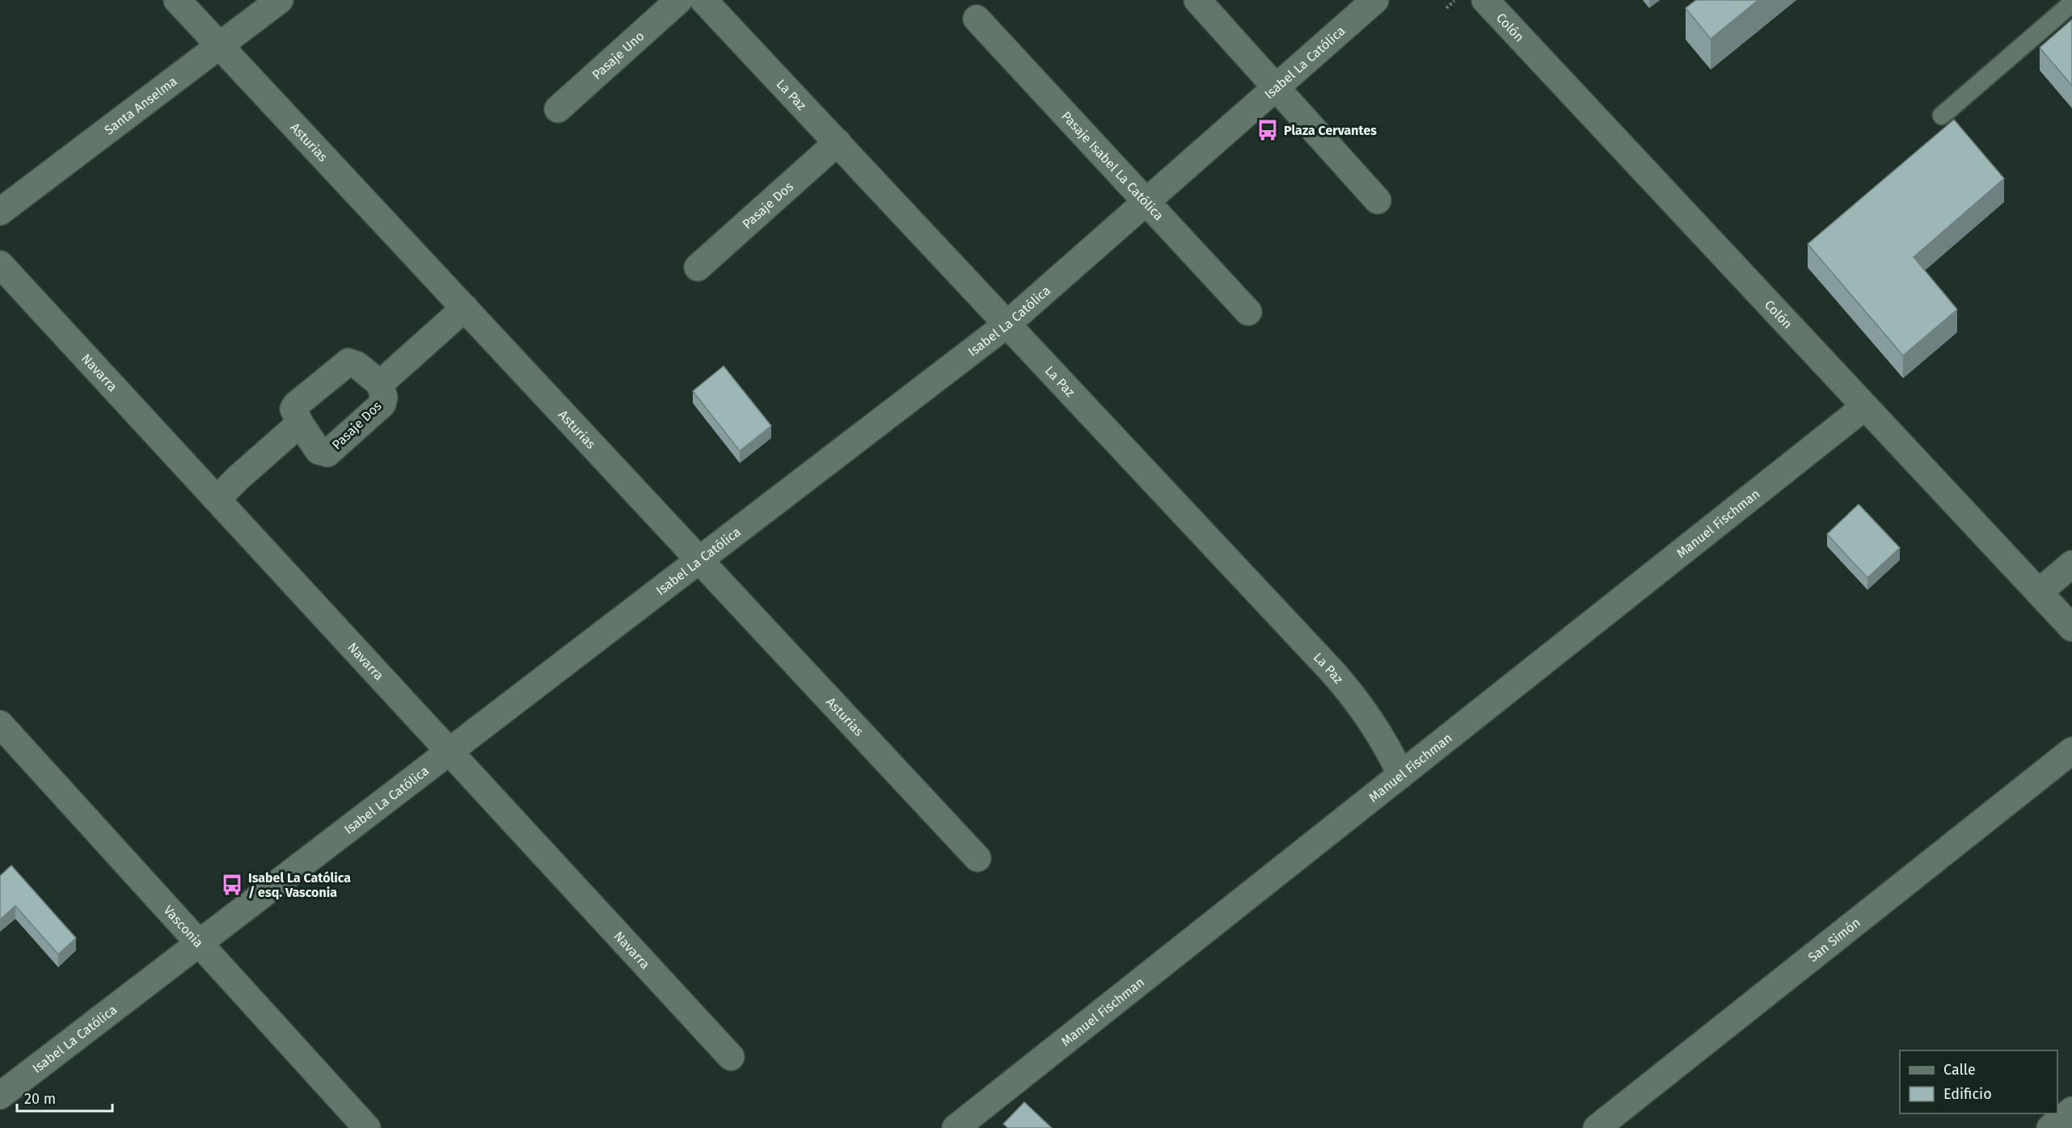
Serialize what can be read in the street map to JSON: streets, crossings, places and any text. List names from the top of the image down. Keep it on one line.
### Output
{"streets":{"street":["Colón","Pasaje Uno","Isabel La Católica","La Paz","Santa Anselma","Asturias","Pasaje Isabel La Católica","Pasaje Dos","Navarra","Manuel Fischman","Vasconia","San Simón"]},"crossings":[["Colón","Manuel Fischman"],["Isabel La Católica","La Paz"],["Isabel La Católica","Asturias"],["Isabel La Católica","Pasaje Isabel La Católica"],["Isabel La Católica","Navarra"],["Isabel La Católica","Vasconia"],["La Paz","Pasaje Dos"],["La Paz","Manuel Fischman"],["Santa Anselma","Asturias"],["Asturias","Pasaje Dos"]],"places":{"bus stop":["Plaza Cervantes","Isabel La Católica / esq. Vasconia"]},"legend":["Calle","Edificio"],"scale_bar":"20 m"}
